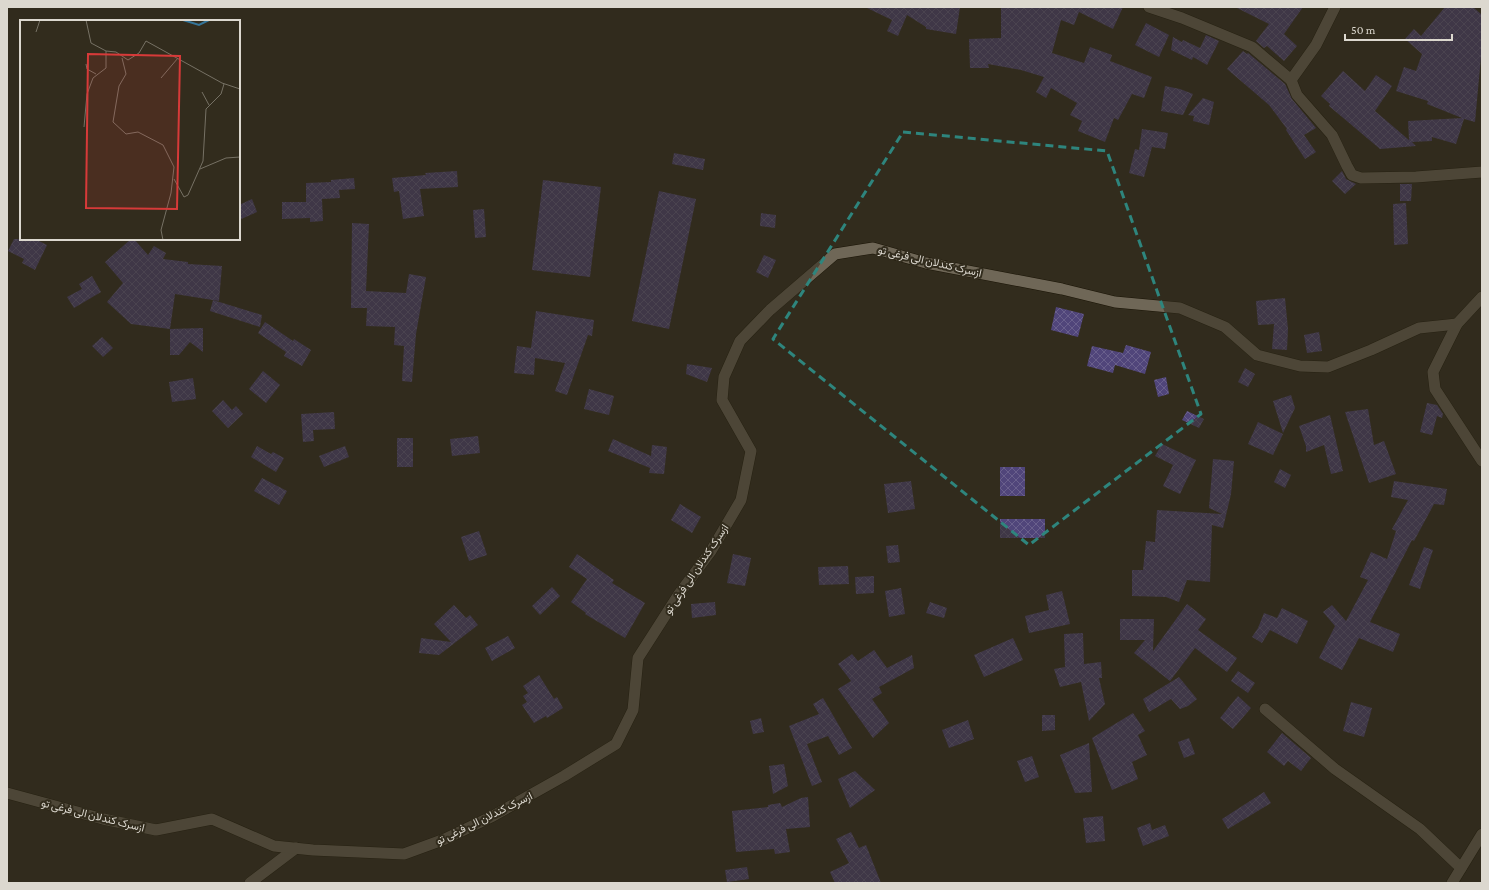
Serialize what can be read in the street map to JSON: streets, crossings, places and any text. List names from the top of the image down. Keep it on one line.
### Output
{"streets":{"street":["ازسرک کندلان الی فرغی تو"]},"scale_bar":"50 m"}
